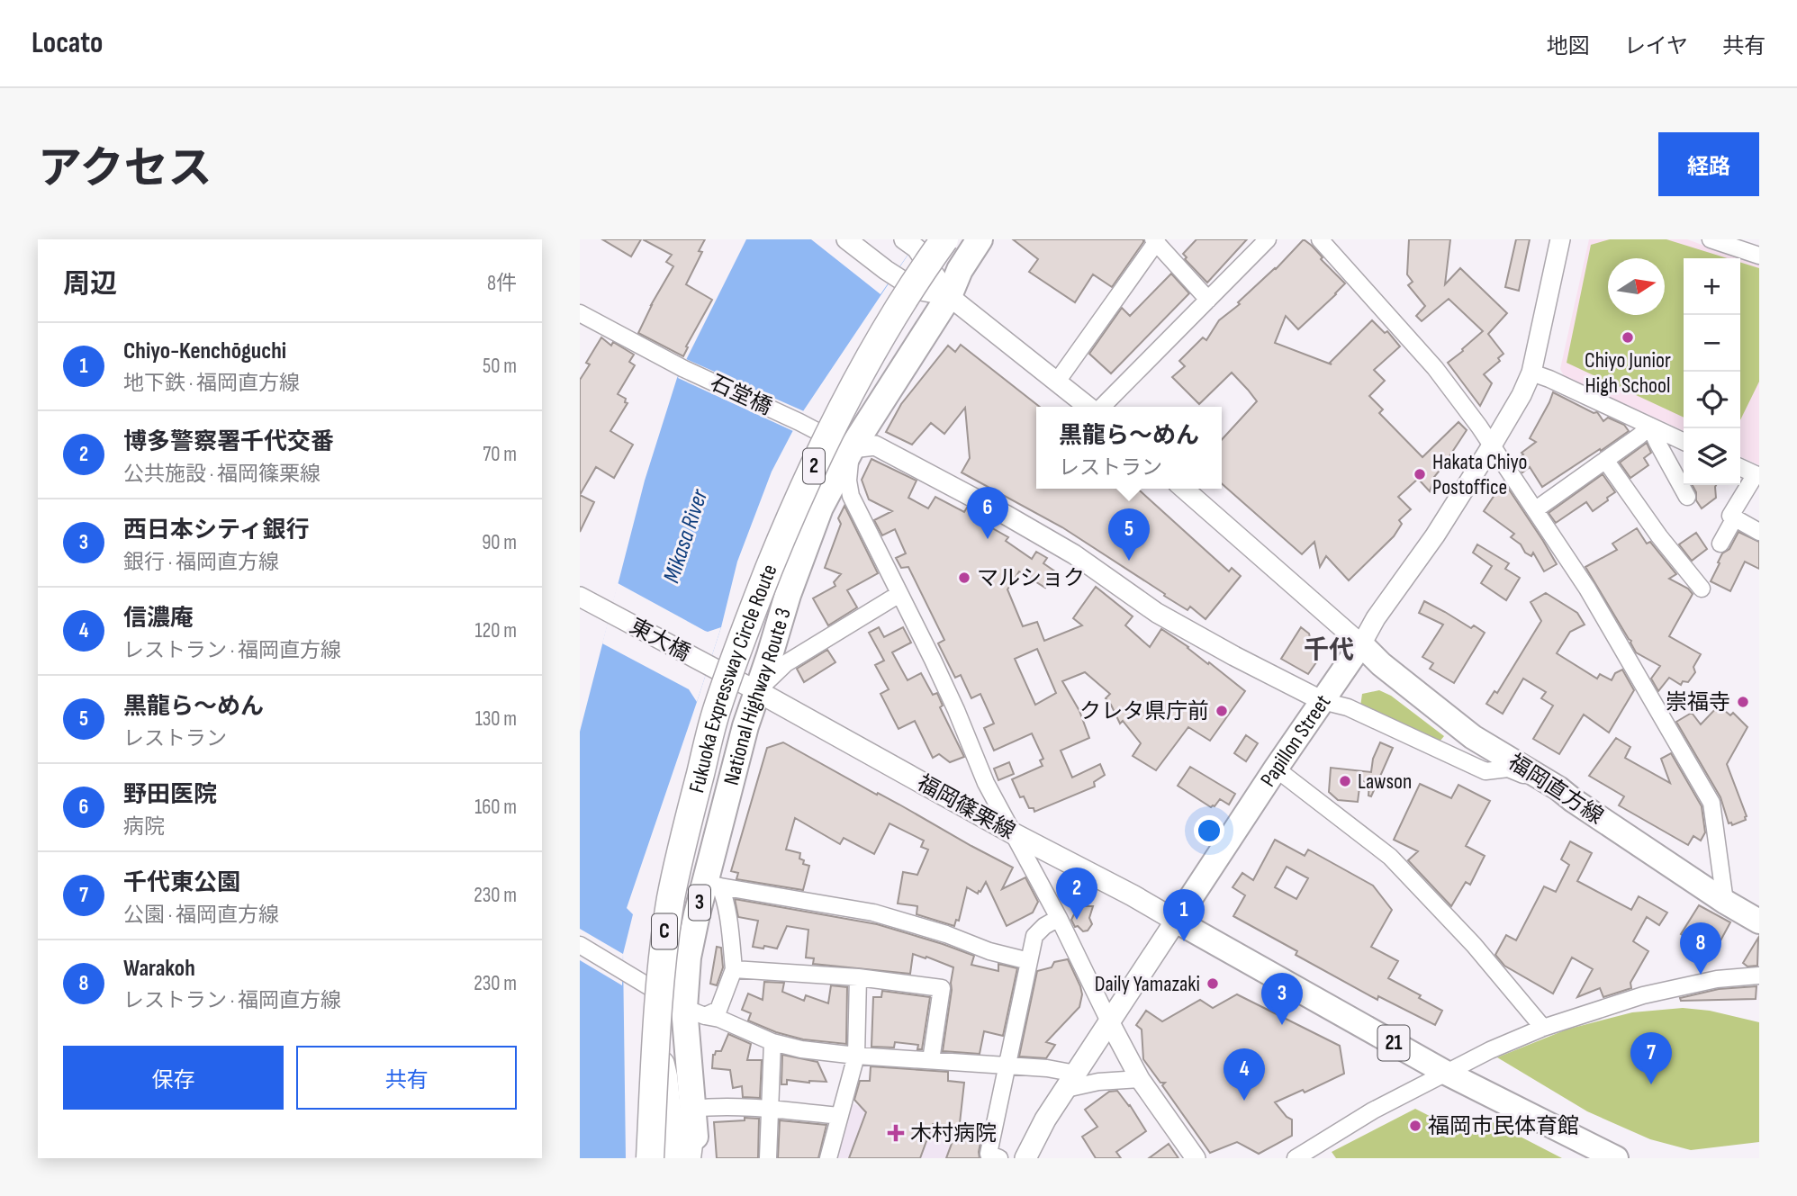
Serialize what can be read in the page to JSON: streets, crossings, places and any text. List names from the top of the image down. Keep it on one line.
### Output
{"streets":{"highway":["2","Fukuoka Expressway Circle Route","National Highway Route 3","3","C"],"main road":["Papillon Street","福岡直方線","福岡篠栗線","21"],"street":["石堂橋","東大橋"]},"crossings":[["石堂橋","National Highway Route 3"],["東大橋","National Highway Route 3"],["東大橋","福岡篠栗線"],["Fukuoka Expressway Circle Route","National Highway Route 3"],["National Highway Route 3","福岡篠栗線"],["Papillon Street","福岡直方線"],["Papillon Street","福岡篠栗線"],["Papillon Street","21"],["福岡篠栗線","21"]],"districts":["千代"],"water":["Mikasa River"],"places":{"other":["Chiyo Junior High School","Hakata Chiyo Postoffice","マルショク","崇福寺","クレタ県庁前","Lawson","Daily Yamazaki","福岡市民体育館"],"health":["木村病院"]},"north":"right","page":{"header":"Locato","nav":["地図","レイヤ","共有"],"title":"アクセス","buttons":["経路",["保存","共有"]],"heading":["周辺","8件"],"map_buttons":["+","−"],"list":[{"mark":"1","name":"Chiyo-Kenchōguchi","note":"地下鉄 · 福岡直方線","value":"50 m"},{"mark":"2","name":"博多警察署千代交番","note":"公共施設 · 福岡篠栗線","value":"70 m"},{"mark":"3","name":"西日本シティ銀行","note":"銀行 · 福岡直方線","value":"90 m"},{"mark":"4","name":"信濃庵","note":"レストラン · 福岡直方線","value":"120 m"},{"mark":"5","name":"黒龍ら〜めん","note":"レストラン","value":"130 m"},{"mark":"6","name":"野田医院","note":"病院","value":"160 m"},{"mark":"7","name":"千代東公園","note":"公園 · 福岡直方線","value":"230 m"},{"mark":"8","name":"Warakoh","note":"レストラン · 福岡直方線","value":"230 m"}],"popup":["黒龍ら〜めん","レストラン"],"pins":["6","5","2","1","8","3","7","4"]}}
